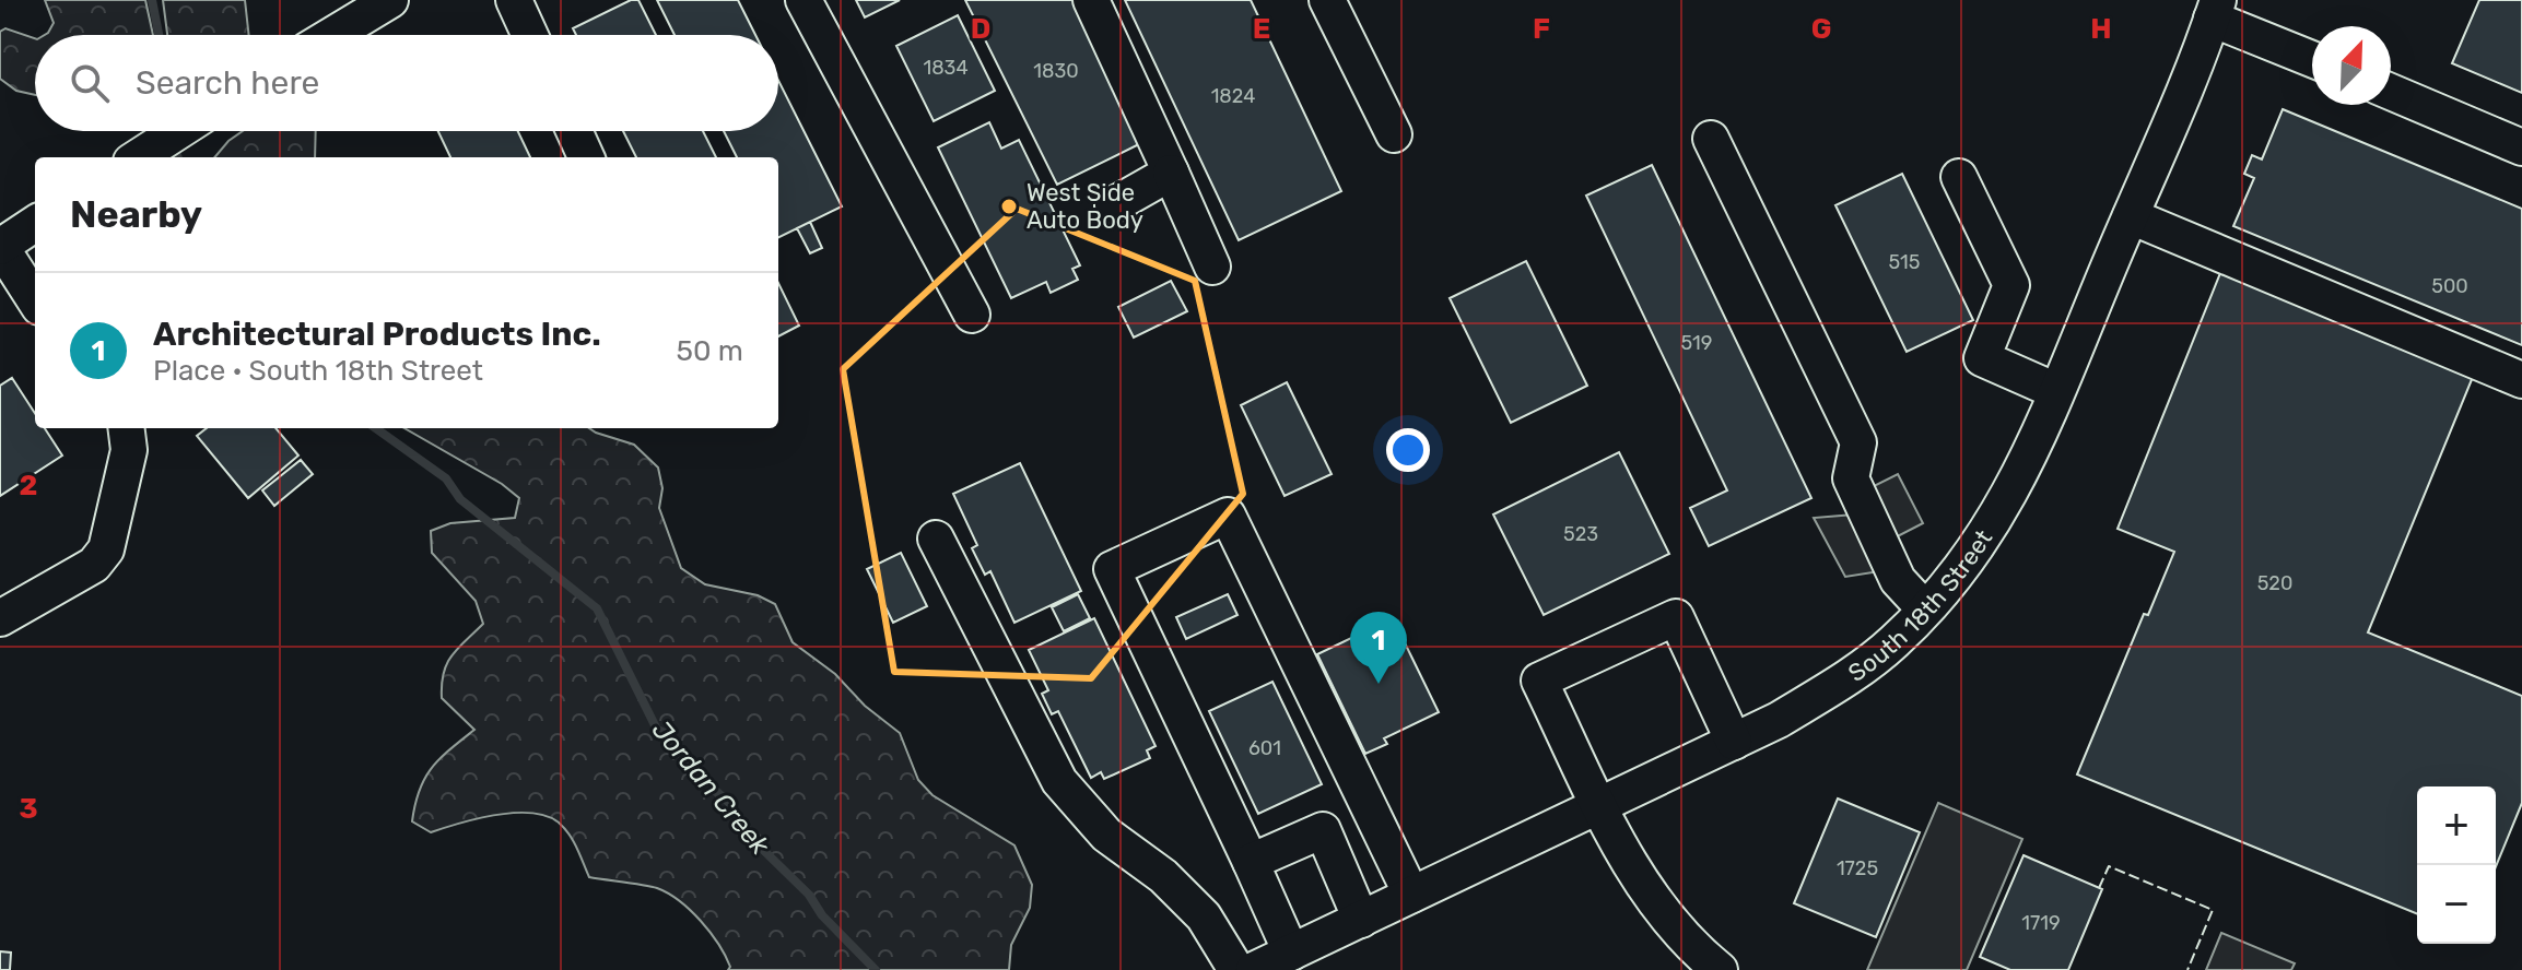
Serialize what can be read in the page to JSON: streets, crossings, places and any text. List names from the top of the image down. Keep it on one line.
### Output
{"streets":{"street":["South 18th Street"]},"water":["Jordan Creek"],"places":["West Side Auto Body"],"house_numbers":["1834","1830","1824","515","500","519","523","520","601","1725","1719"],"north":"top right","page":{"search":"Search here","heading":"Nearby","list":[{"mark":"1","name":"Architectural Products Inc.","note":"Place · South 18th Street","value":"50 m"}],"pins":"1","map_buttons":["+","−"]},"grid":{"columns":["D","E","F","G","H"],"rows":["2","3"]}}
